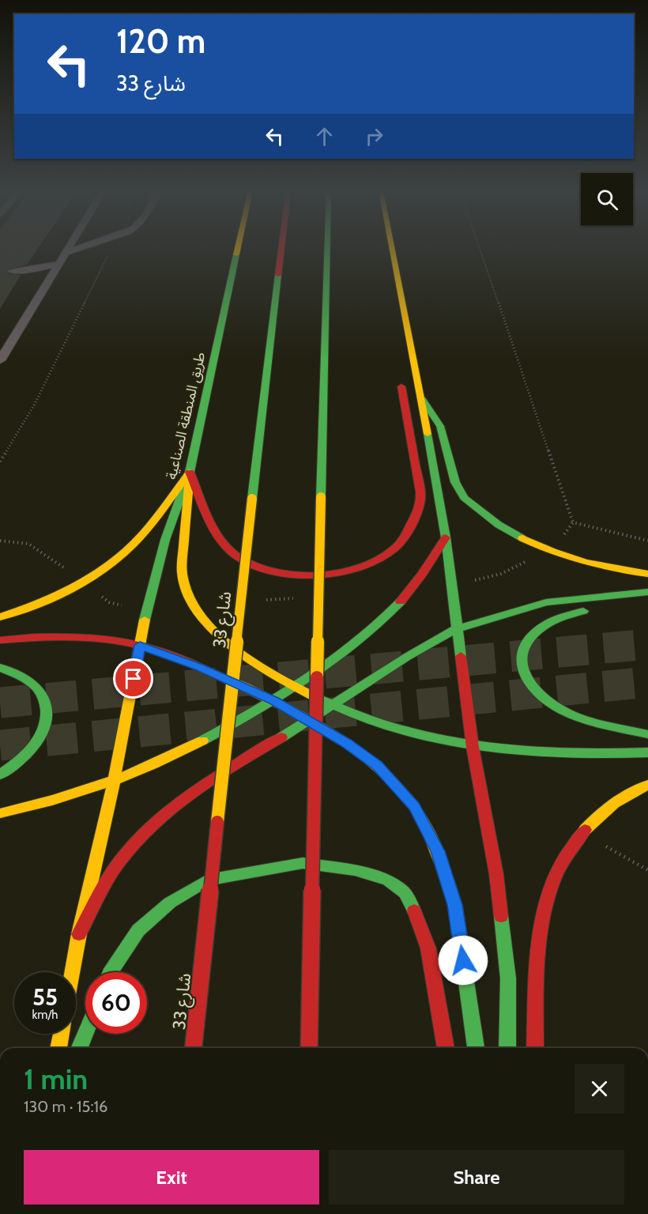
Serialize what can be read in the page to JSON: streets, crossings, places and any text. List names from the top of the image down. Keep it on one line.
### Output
{"streets":{"main road":["طريق المنطقة الصناعية","شارع 33"]},"page":{"turn":["120 m","شارع 33"],"speed":"55 km/h","limit":"60","heading":["1 min","130 m · 15:16"],"buttons":["Exit","Share"]}}
